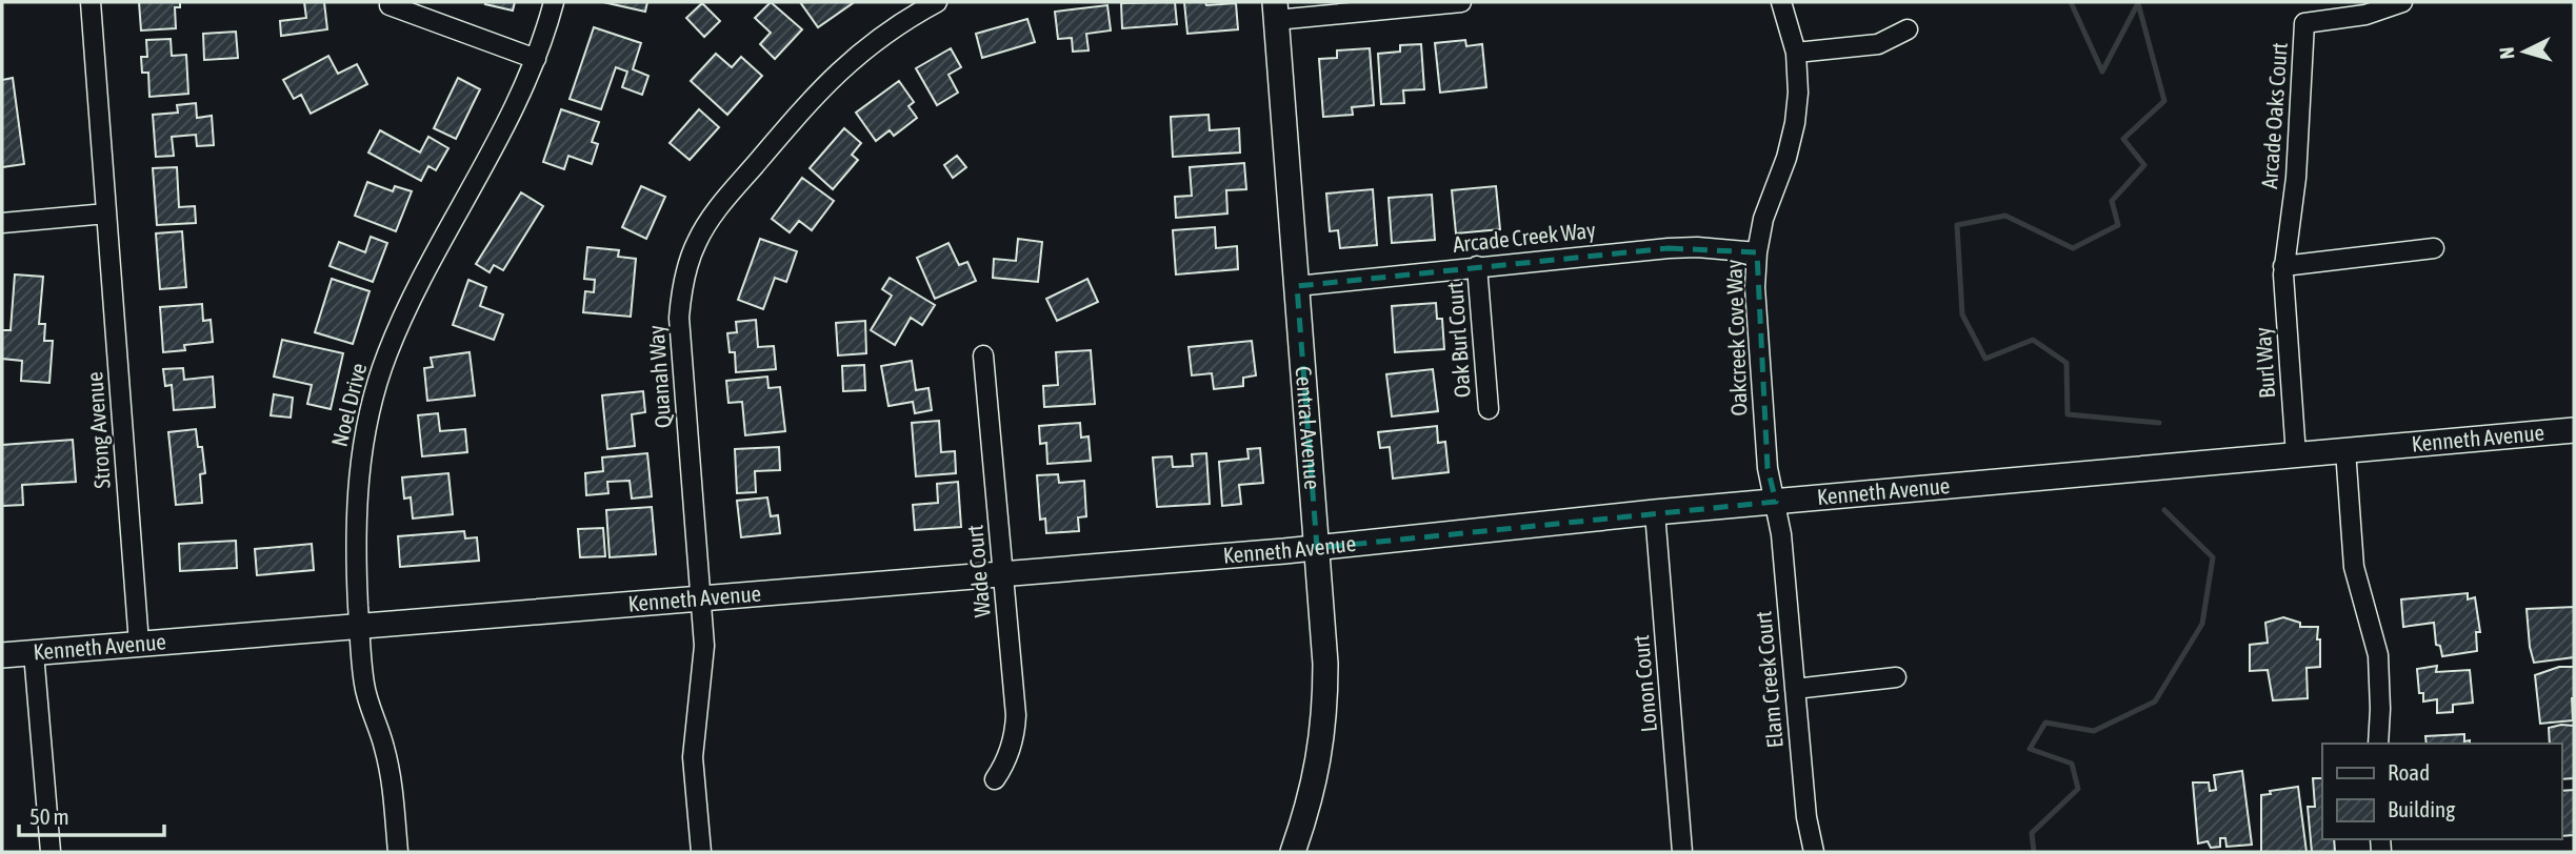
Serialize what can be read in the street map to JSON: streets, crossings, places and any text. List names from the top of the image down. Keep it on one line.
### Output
{"streets":{"main road":["Central Avenue","Kenneth Avenue"],"street":["Arcade Oaks Court","Arcade Creek Way","Oakcreek Cove Way","Oak Burl Court","Burl Way","Quanah Way","Noel Drive","Strong Avenue","Wade Court","Elam Creek Court","Lonon Court"]},"crossings":[["Arcade Oaks Court","Burl Way"],["Arcade Creek Way","Oakcreek Cove Way"],["Arcade Creek Way","Oak Burl Court"],["Arcade Creek Way","Central Avenue"],["Oakcreek Cove Way","Kenneth Avenue"],["Oakcreek Cove Way","Elam Creek Court"],["Burl Way","Kenneth Avenue"],["Quanah Way","Kenneth Avenue"],["Noel Drive","Kenneth Avenue"],["Central Avenue","Kenneth Avenue"],["Strong Avenue","Kenneth Avenue"],["Kenneth Avenue","Wade Court"],["Kenneth Avenue","Elam Creek Court"],["Kenneth Avenue","Lonon Court"]],"legend":["Road","Building"],"scale_bar":"50 m","north":"left"}
